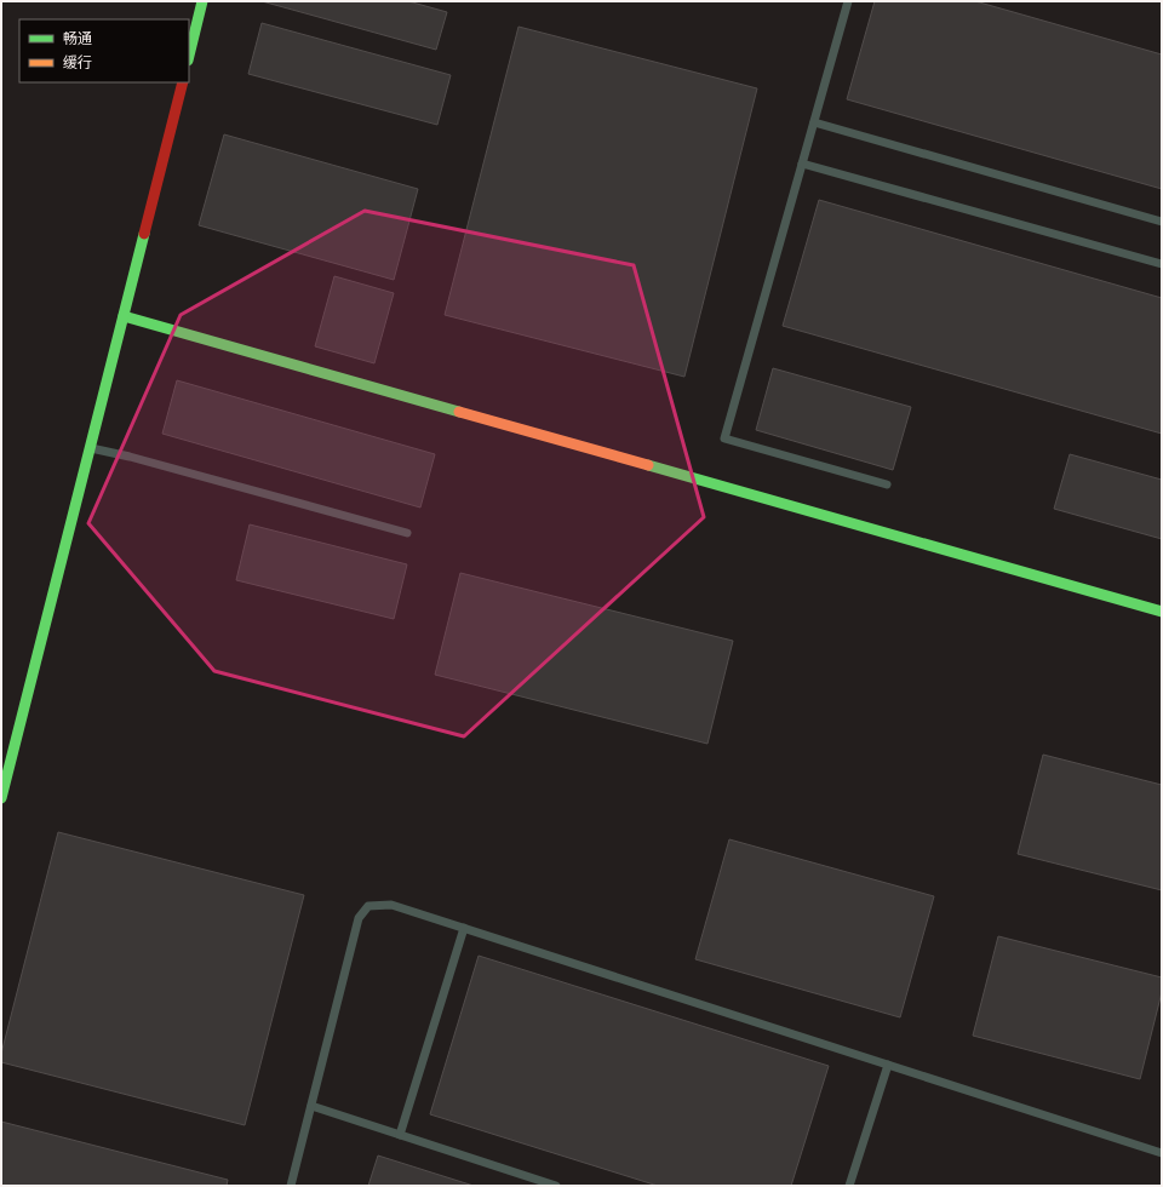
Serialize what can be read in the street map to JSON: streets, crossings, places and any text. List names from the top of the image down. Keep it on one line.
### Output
{"legend":["畅通","缓行"]}
